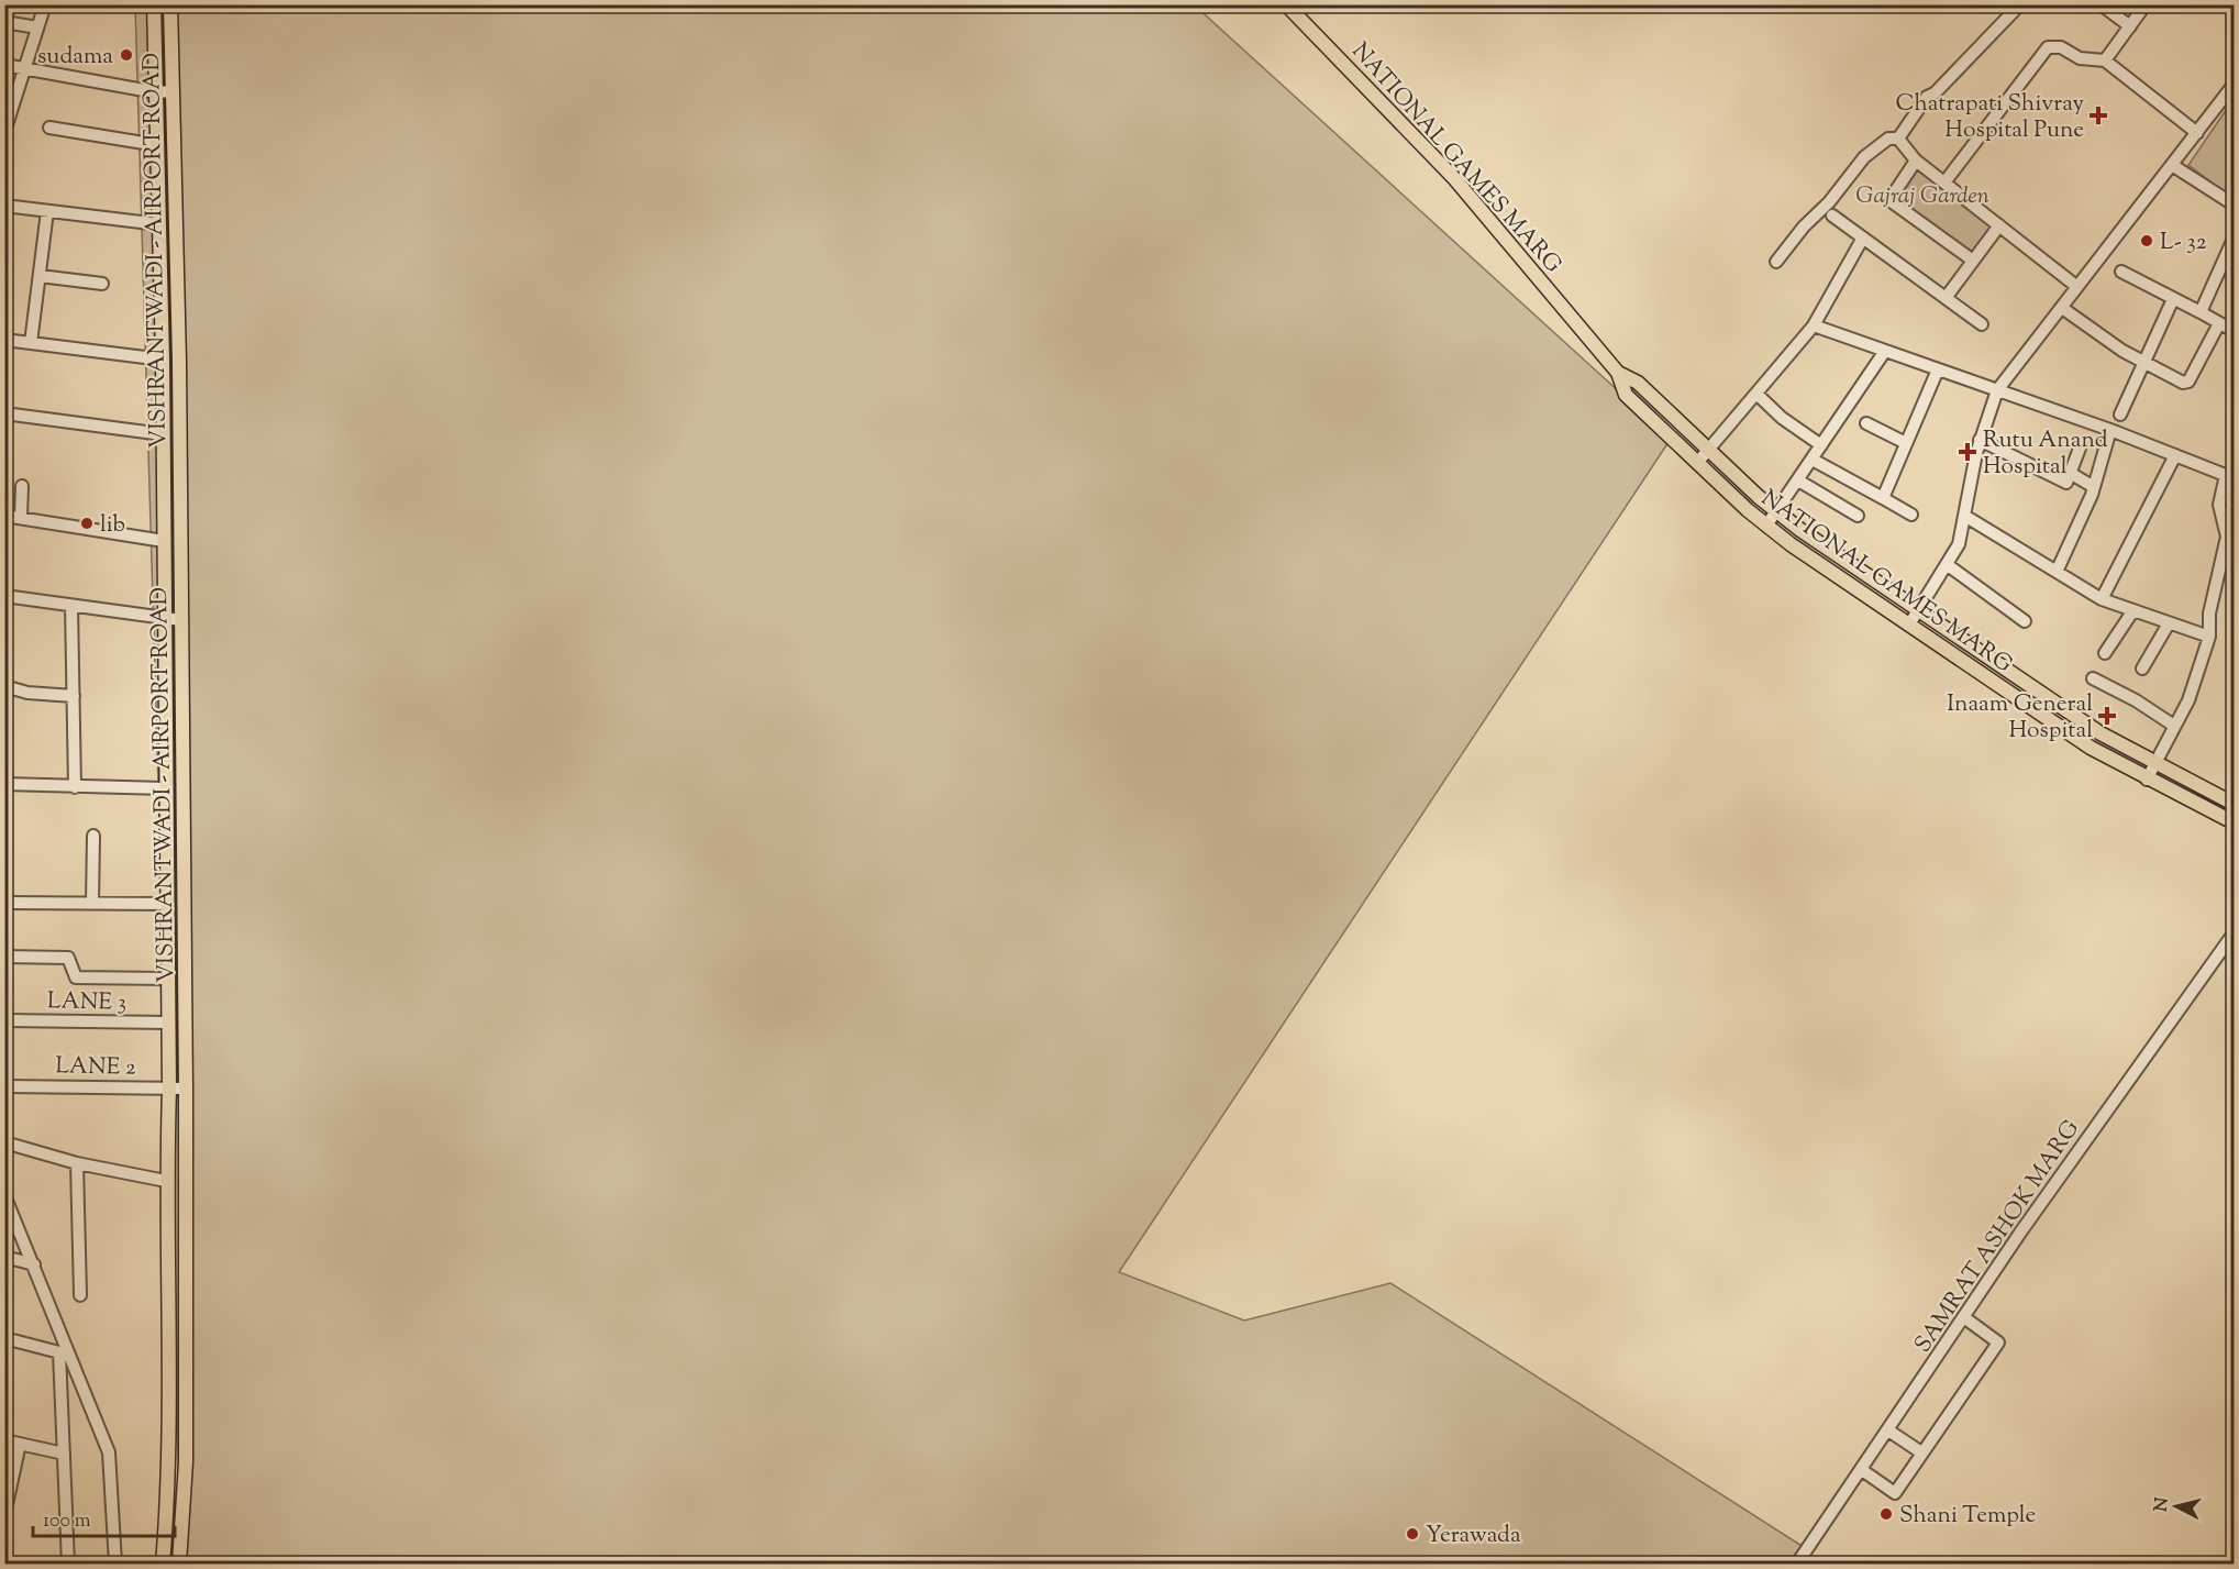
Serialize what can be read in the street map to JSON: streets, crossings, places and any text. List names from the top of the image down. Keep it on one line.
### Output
{"streets":{"main road":["NATIONAL GAMES MARG","VISHRANTWADI - AIRPORT ROAD"],"street":["LANE 3","LANE 2","SAMRAT ASHOK MARG"]},"crossings":[["VISHRANTWADI - AIRPORT ROAD","LANE 3"],["VISHRANTWADI - AIRPORT ROAD","LANE 2"]],"parks":["Gajraj Garden"],"places":{"other":["sudama","L- 32","lib","Shani Temple","Yerawada"],"health":["Chatrapati Shivray Hospital Pune","Rutu Anand Hospital","Inaam General Hospital"]},"scale_bar":"100 m","north":"left"}
